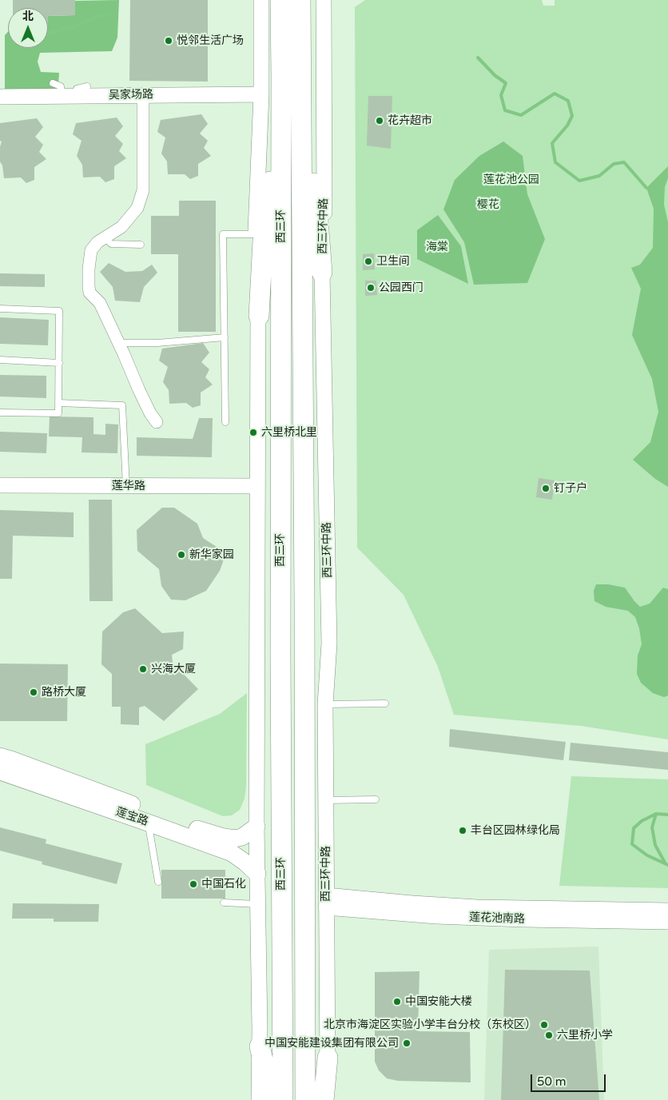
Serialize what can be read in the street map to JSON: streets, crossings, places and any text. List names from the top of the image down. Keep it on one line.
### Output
{"streets":{"highway":["西三环"],"main road":["莲宝路"],"street":["吴家场路","西三环中路","莲华路","莲花池南路"]},"crossings":[["西三环中路","莲花池南路"]],"parks":["莲花池公园","樱花","海棠"],"places":["悦邻生活广场","花卉超市","卫生间","公园西门","六里桥北里","钉子户","新华家园","兴海大厦","路桥大厦","丰台区园林绿化局","中国石化","中国安能大楼","北京市海淀区实验小学丰台分校（东校区）","六里桥小学","中国安能建设集团有限公司"],"scale_bar":"50 m","north":"top"}
